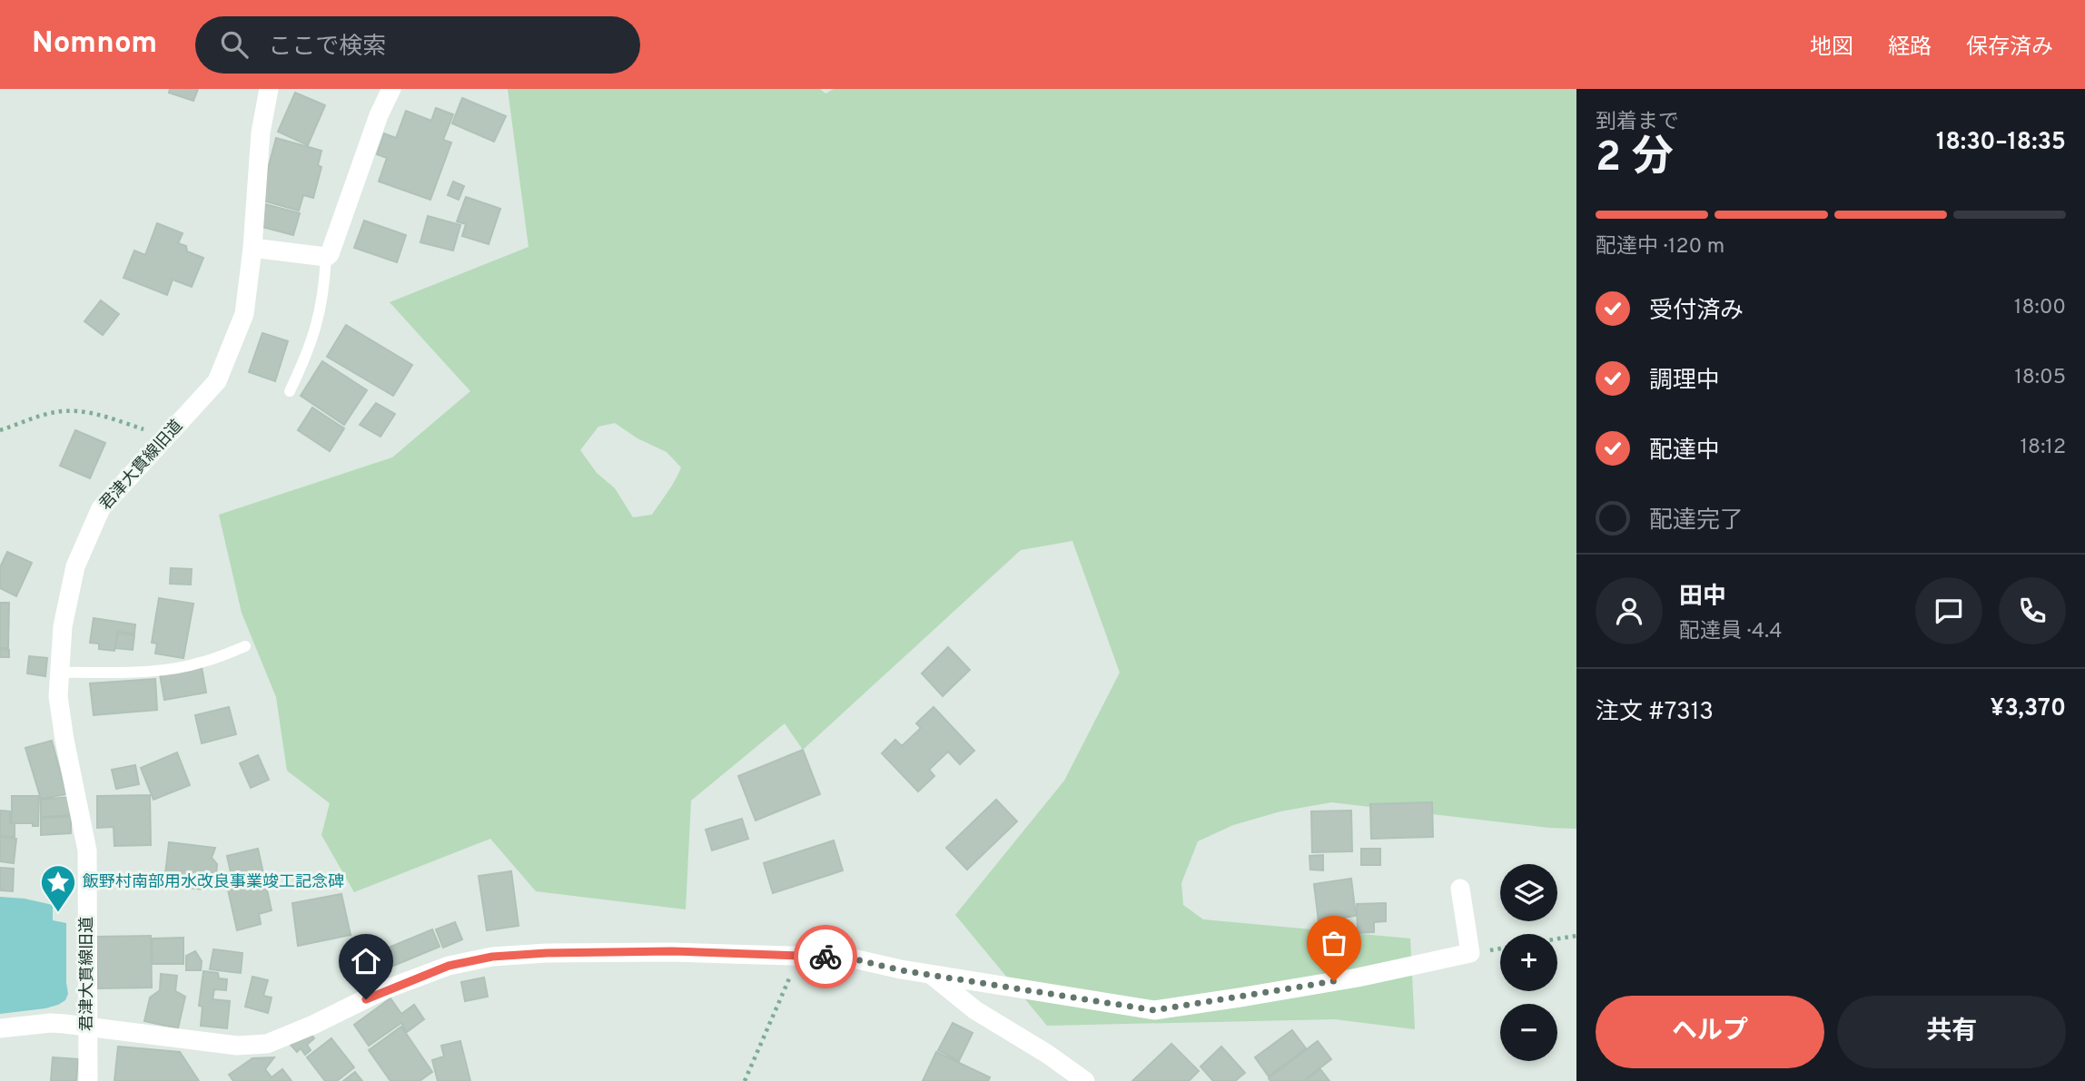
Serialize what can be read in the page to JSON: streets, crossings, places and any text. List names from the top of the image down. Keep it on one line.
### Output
{"streets":{"street":["君津大貫線旧道"]},"places":{"place":["飯野村南部用水改良事業竣工記念碑"]},"page":{"header":"Nomnom","search":"ここで検索","nav":["地図","経路","保存済み"],"heading":["2 分","到着まで","18:30–18:35"],"panel":["田中","配達員 · 4.4","注文 #7313","¥3,370"],"bar":"配達中 · 120 m","list":[["受付済み","18:00"],["調理中","18:05"],["配達中","18:12"],"配達完了"],"map_buttons":["+","−"],"buttons":["ヘルプ","共有"]}}
